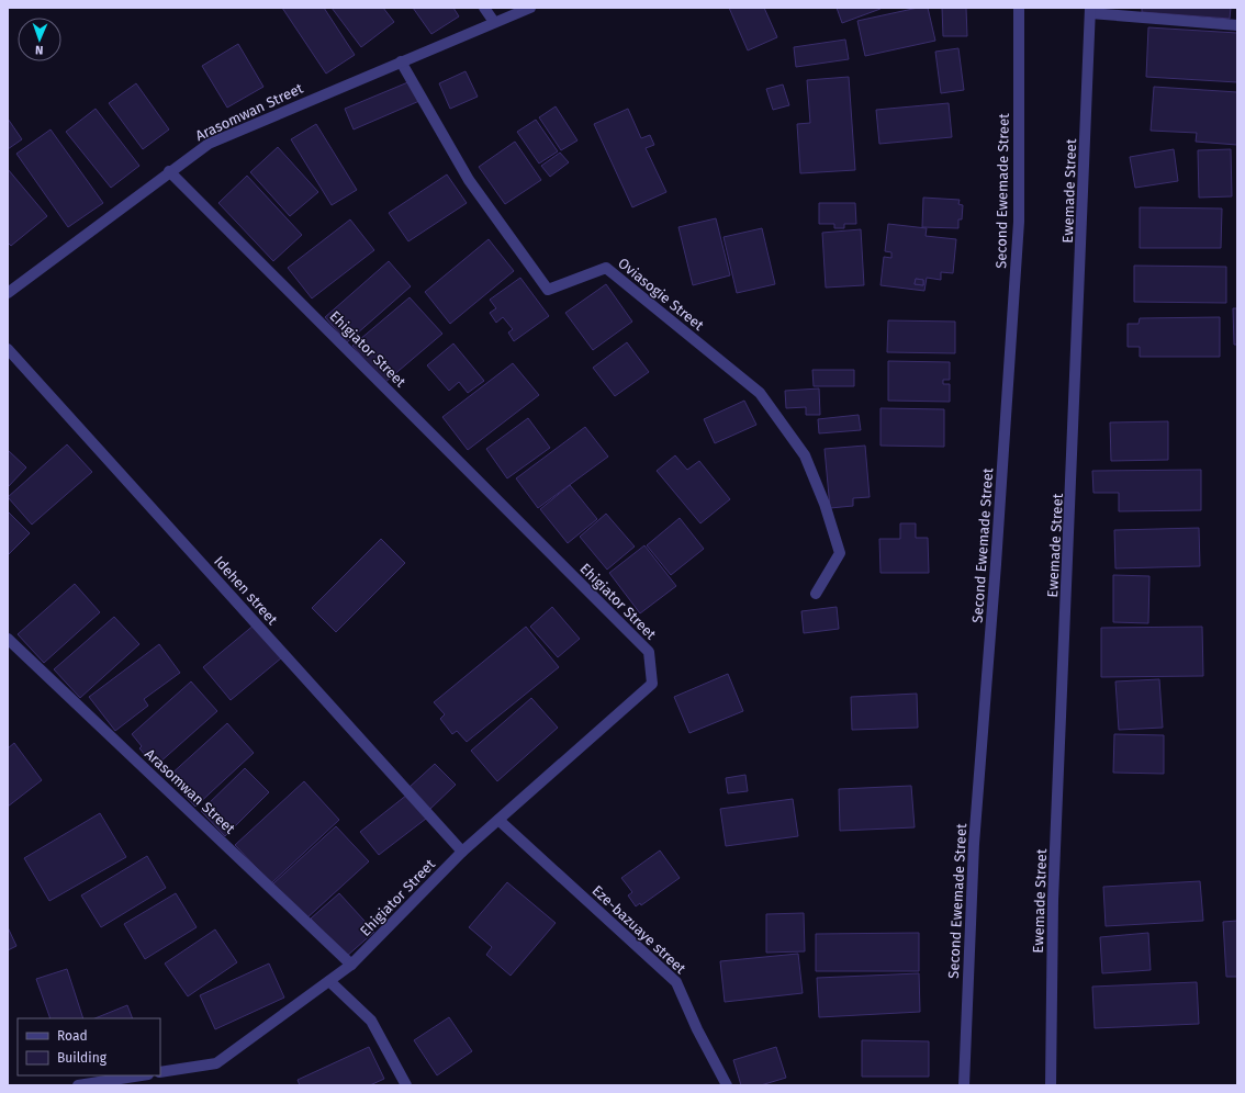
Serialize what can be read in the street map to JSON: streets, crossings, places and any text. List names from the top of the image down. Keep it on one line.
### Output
{"streets":{"street":["Arasomwan Street","Second Ewemade Street","Ewemade Street","Oviasogie Street","Ehigiator Street","Idehen street","Eze-bazuaye street"]},"crossings":[["Arasomwan Street","Oviasogie Street"],["Arasomwan Street","Ehigiator Street"],["Ehigiator Street","Idehen street"],["Ehigiator Street","Eze-bazuaye street"]],"legend":["Road","Building"],"north":"bottom"}
